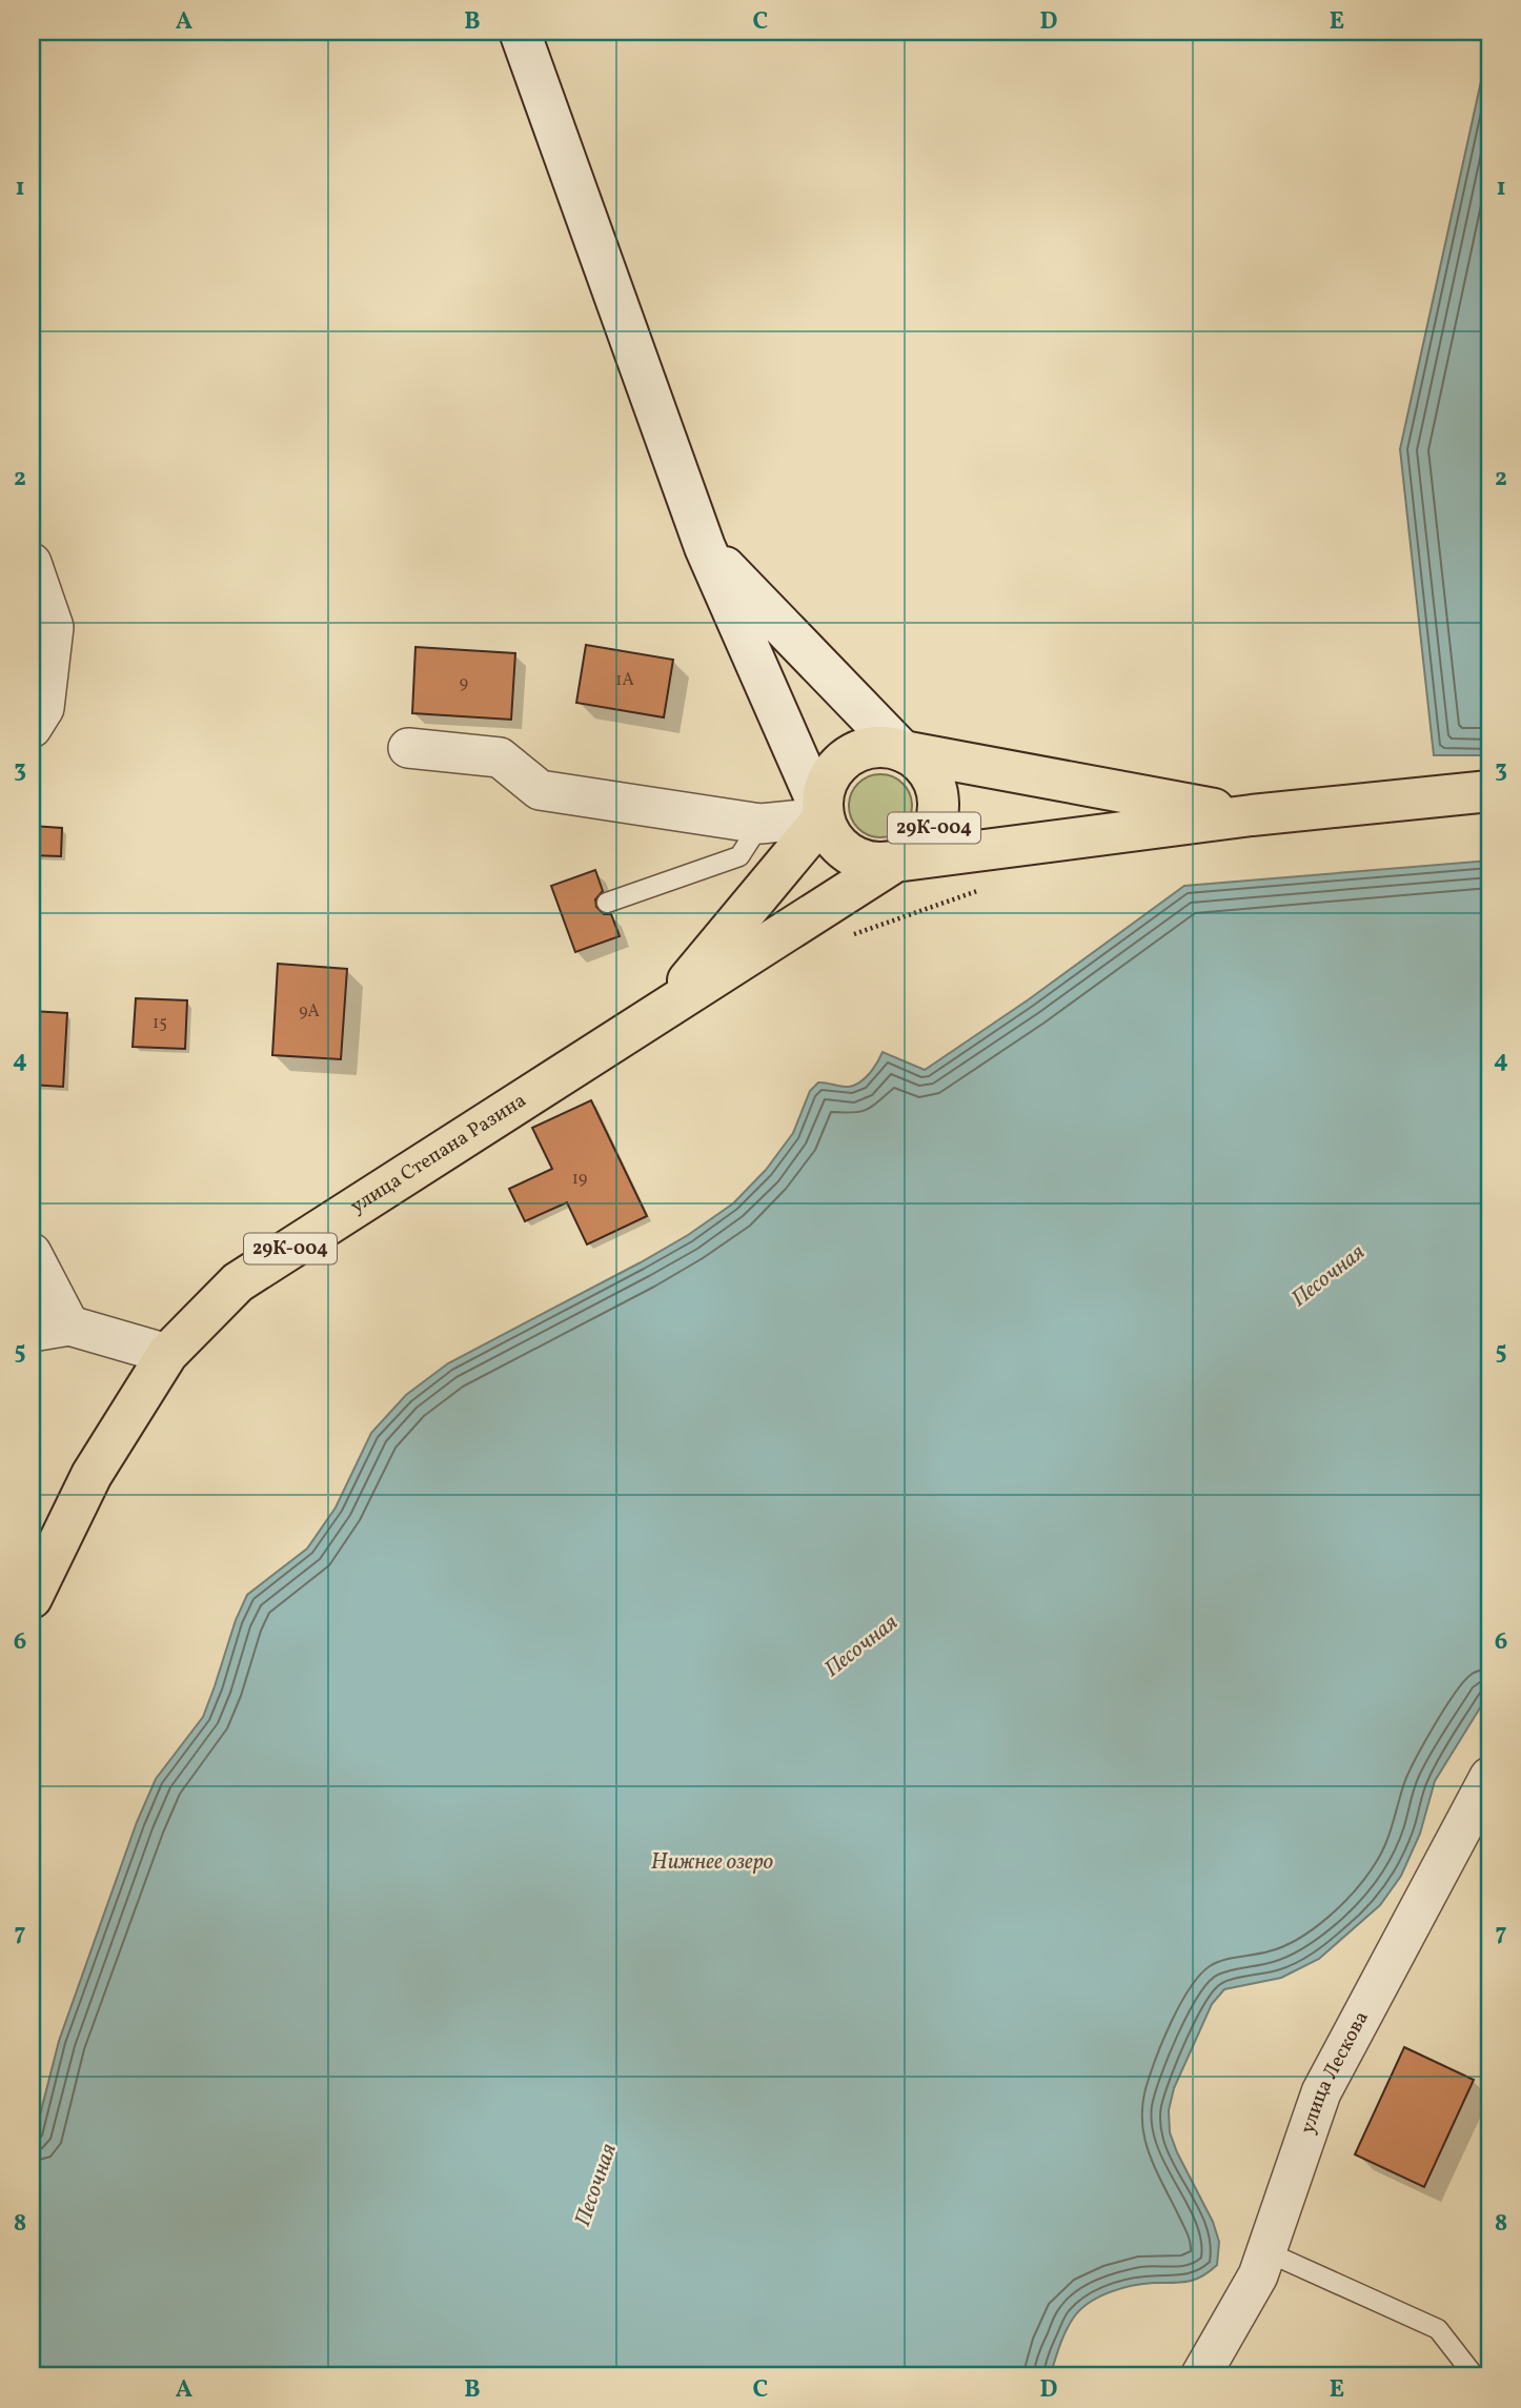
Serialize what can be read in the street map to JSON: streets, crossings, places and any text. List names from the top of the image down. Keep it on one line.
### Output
{"streets":{"main road":["29К-004","улица Степана Разина"],"street":["улица Лескова"]},"crossings":[["29К-004","улица Степана Разина"]],"water":["Песочная","Нижнее озеро"],"house_numbers":["1А","9","9А","15","19"],"grid":{"columns":["A","B","C","D","E"],"rows":["1","2","3","4","5","6","7","8"]}}
